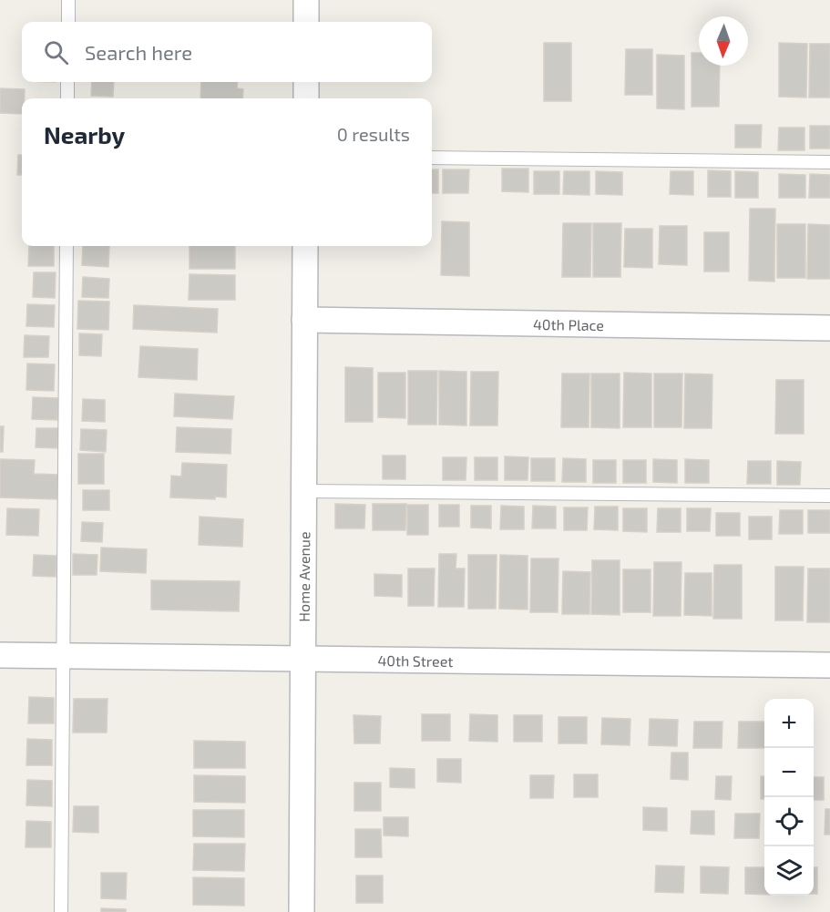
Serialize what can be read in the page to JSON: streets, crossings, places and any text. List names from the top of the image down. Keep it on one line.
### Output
{"streets":{"street":["40th Place","Home Avenue","40th Street"]},"crossings":[["40th Place","Home Avenue"],["Home Avenue","40th Street"]],"north":"bottom","page":{"search":"Search here","heading":["Nearby","0 results"],"map_buttons":["+","−"]}}
